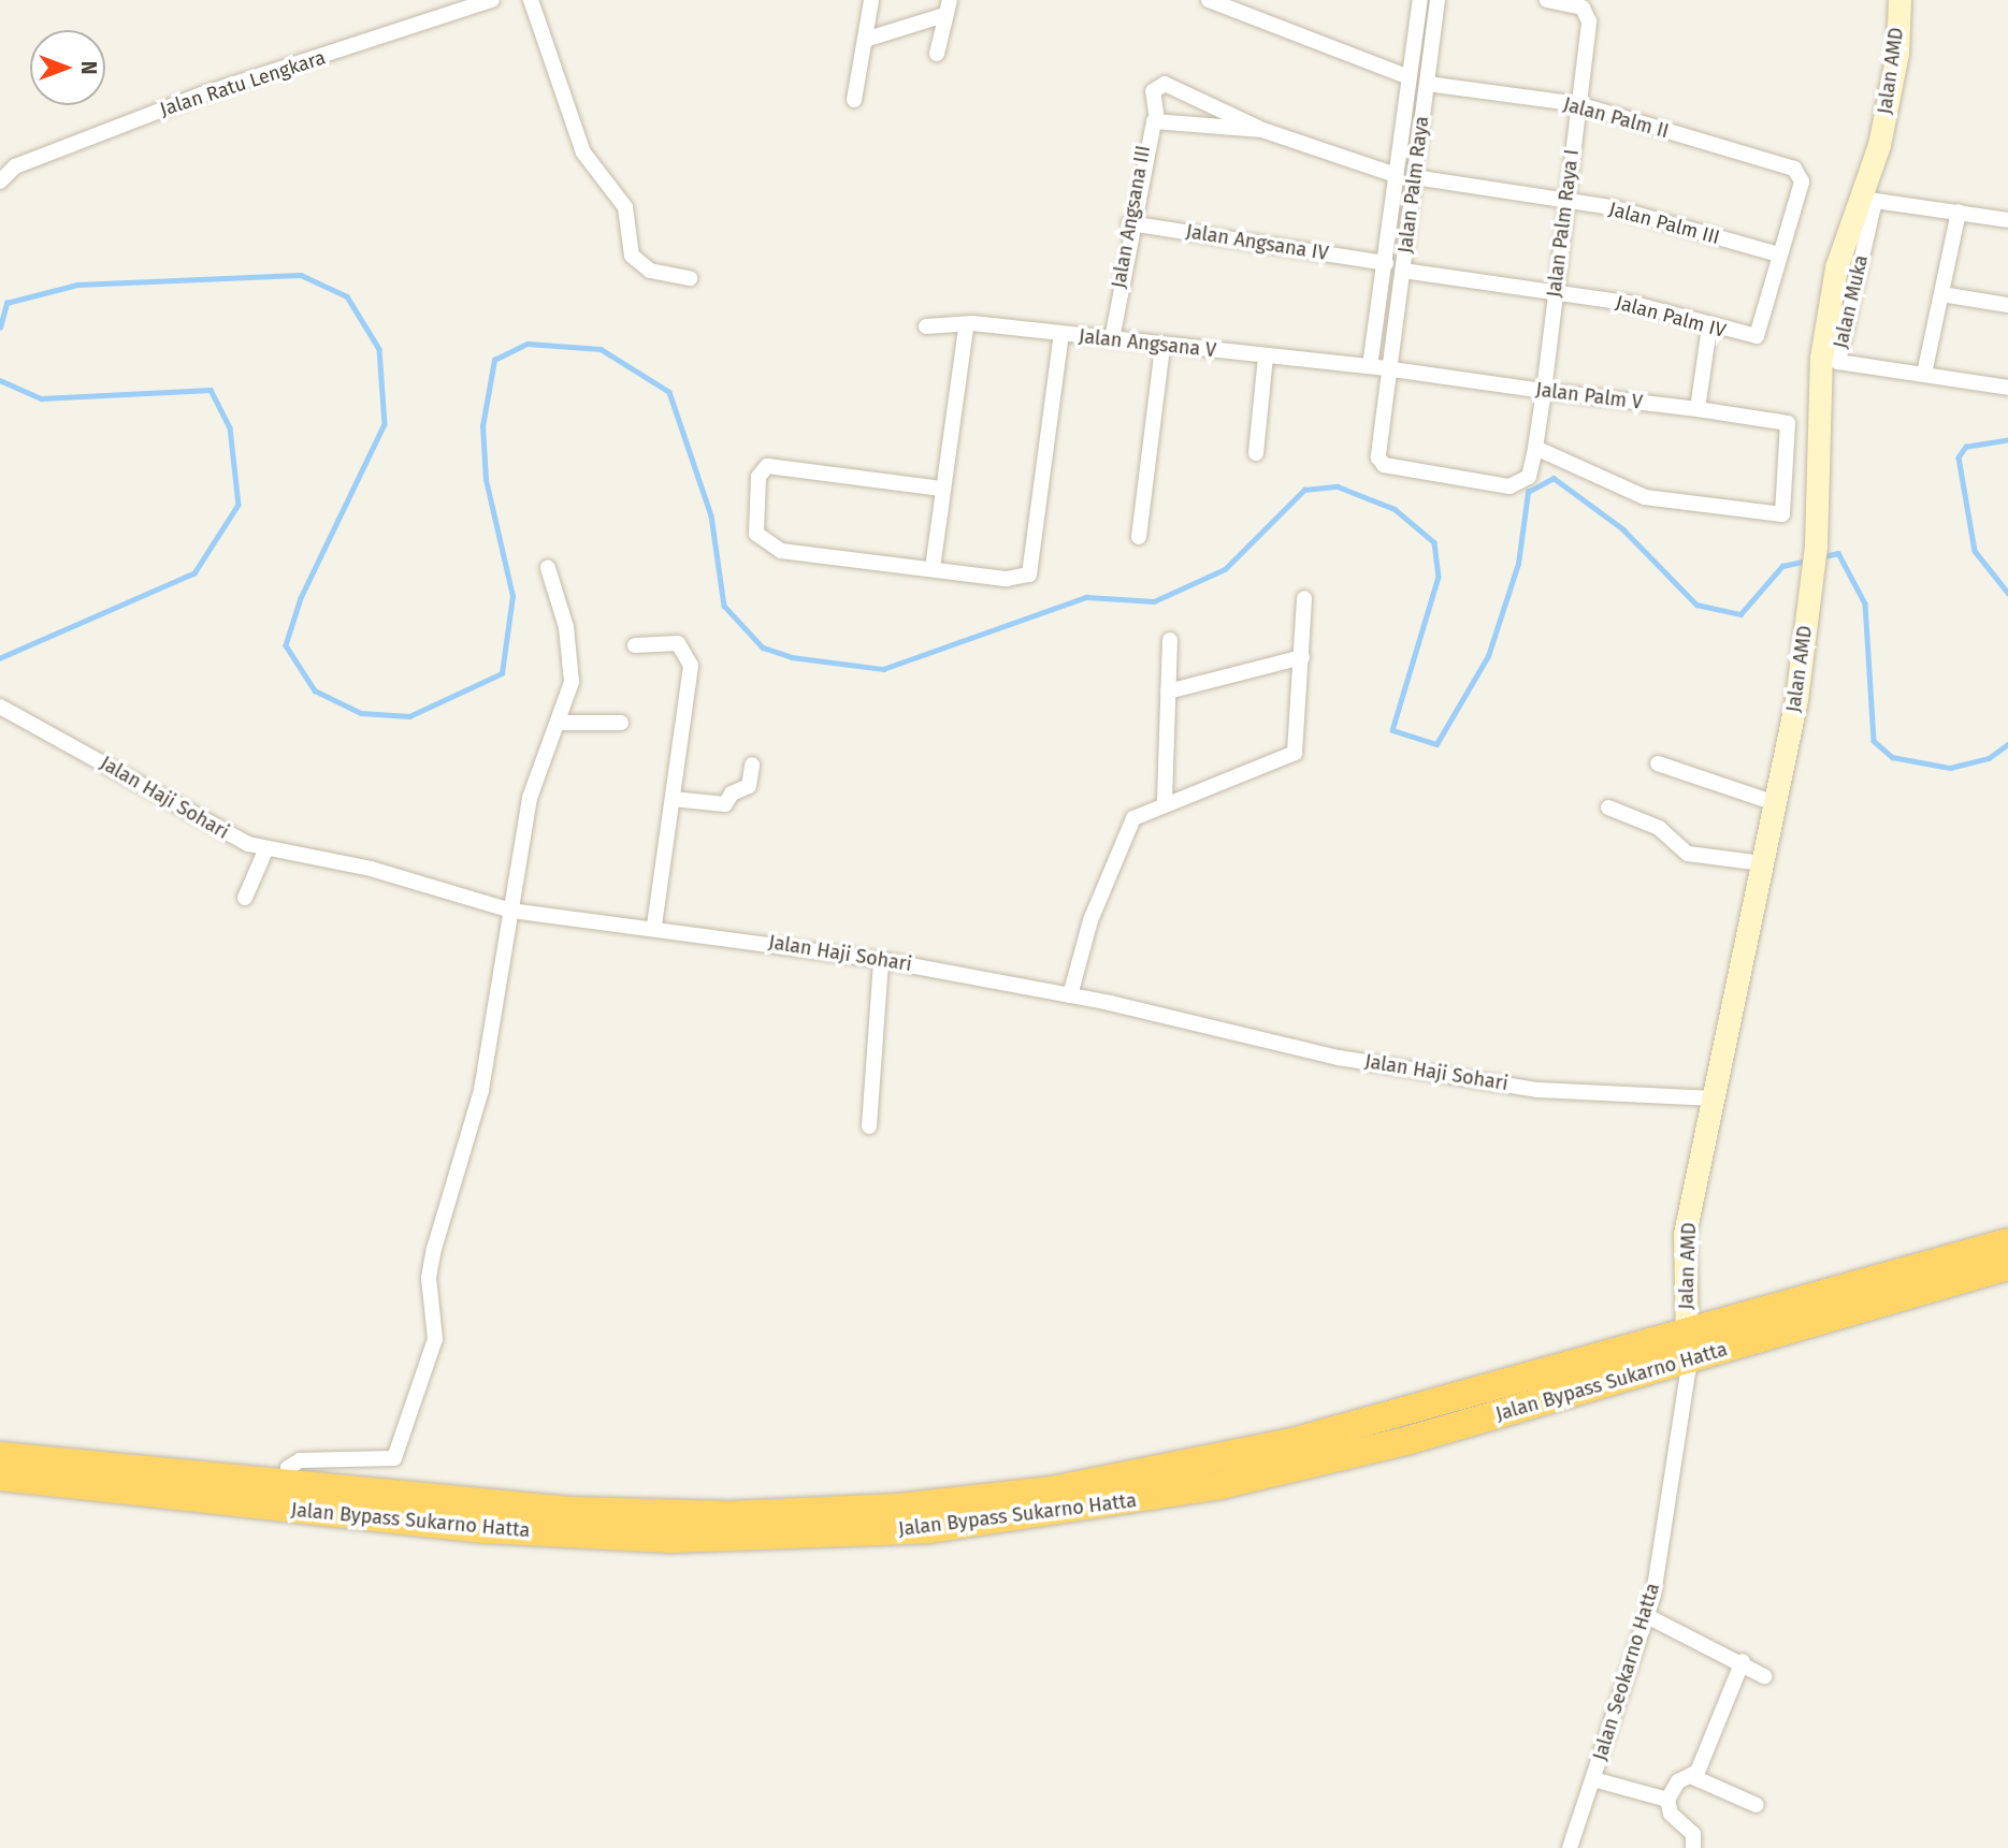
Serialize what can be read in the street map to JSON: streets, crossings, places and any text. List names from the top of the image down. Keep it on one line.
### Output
{"streets":{"highway":["Jalan Bypass Sukarno Hatta"],"street":["Jalan AMD","Jalan Ratu Lengkara","Jalan Palm II","Jalan Palm Raya","Jalan Angsana III","Jalan Palm Raya I","Jalan Palm III","Jalan Angsana IV","Jalan Muka","Jalan Palm IV","Jalan Angsana V","Jalan Palm V","Jalan Haji Sohari","Jalan Seokarno Hatta"]},"crossings":[["Jalan AMD","Jalan Muka"],["Jalan AMD","Jalan Haji Sohari"],["Jalan AMD","Jalan Bypass Sukarno Hatta"],["Jalan AMD","Jalan Seokarno Hatta"],["Jalan Palm II","Jalan Palm Raya"],["Jalan Palm II","Jalan Palm Raya I"],["Jalan Palm II","Jalan Palm III"],["Jalan Palm II","Jalan Palm IV"],["Jalan Palm Raya","Jalan Palm Raya I"],["Jalan Palm Raya","Jalan Palm III"],["Jalan Palm Raya","Jalan Palm IV"],["Jalan Palm Raya","Jalan Palm V"],["Jalan Angsana III","Jalan Angsana IV"],["Jalan Angsana III","Jalan Angsana V"],["Jalan Palm Raya I","Jalan Palm III"],["Jalan Palm Raya I","Jalan Palm IV"],["Jalan Palm Raya I","Jalan Palm V"],["Jalan Palm III","Jalan Palm IV"],["Jalan Angsana V","Jalan Palm V"],["Jalan Bypass Sukarno Hatta","Jalan Seokarno Hatta"]],"north":"right"}
